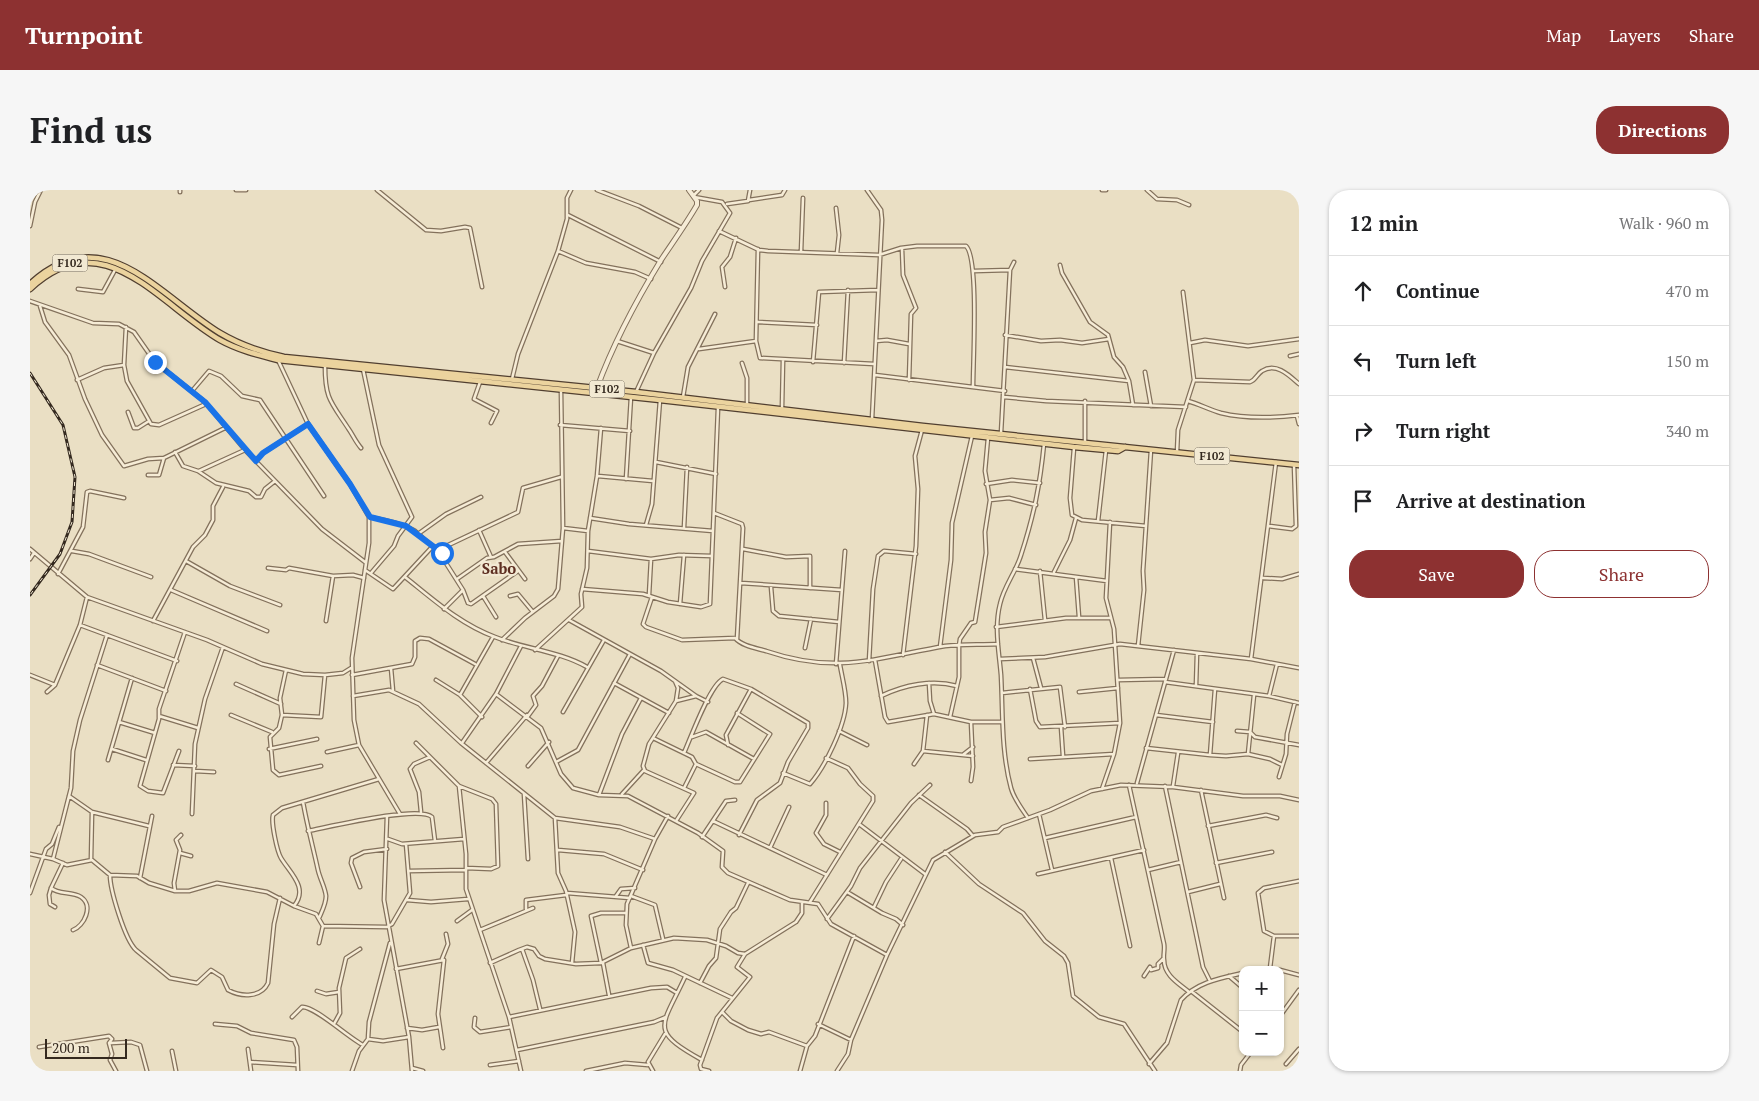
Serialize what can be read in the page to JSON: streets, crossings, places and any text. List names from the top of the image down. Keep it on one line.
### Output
{"streets":{"main road":["F102"]},"districts":["Sabo"],"scale_bar":"200 m","page":{"header":"Turnpoint","nav":["Map","Layers","Share"],"buttons":["Directions",["Save","Share"]],"title":"Find us","heading":["12 min","Walk · 960 m"],"list":[["Continue","470 m"],["Turn left","150 m"],["Turn right","340 m"],"Arrive at destination"],"map_buttons":["+","−"],"scale":"200 m"}}
